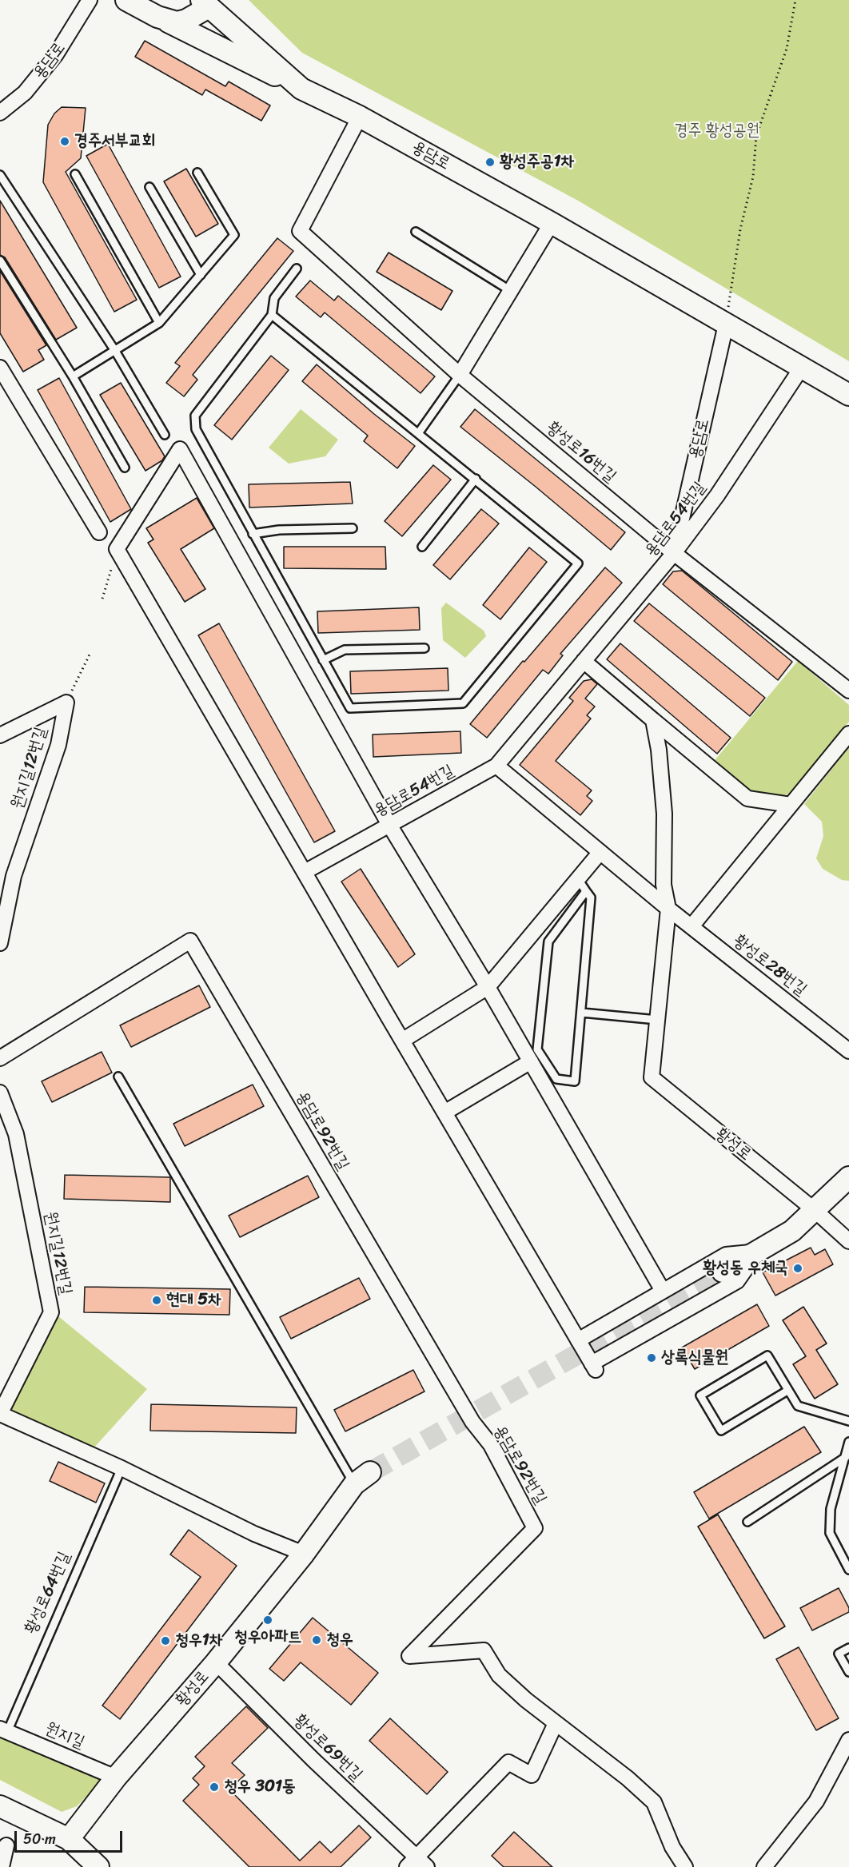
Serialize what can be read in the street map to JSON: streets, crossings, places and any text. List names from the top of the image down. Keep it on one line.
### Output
{"streets":{"main road":["용담로","황성로"],"street":["황성로16번길","용담로54번길","원지길12번길","황성로28번길","용담로92번길","원지길","황성로69번길"],"lane":["황성로64번길"]},"crossings":[["용담로","황성로16번길"],["용담로","용담로54번길"],["황성로16번길","용담로54번길"],["용담로54번길","황성로28번길"],["용담로92번길","황성로69번길"],["황성로","원지길"],["황성로","황성로69번길"],["황성로64번길","원지길"]],"parks":["경주 황성공원"],"places":["경주서부교회","황성주공1차","황성동 우체국","현대 5차","상록식물원","청우아파트","청우","청우1차","청우 301동"],"scale_bar":"50 m"}
